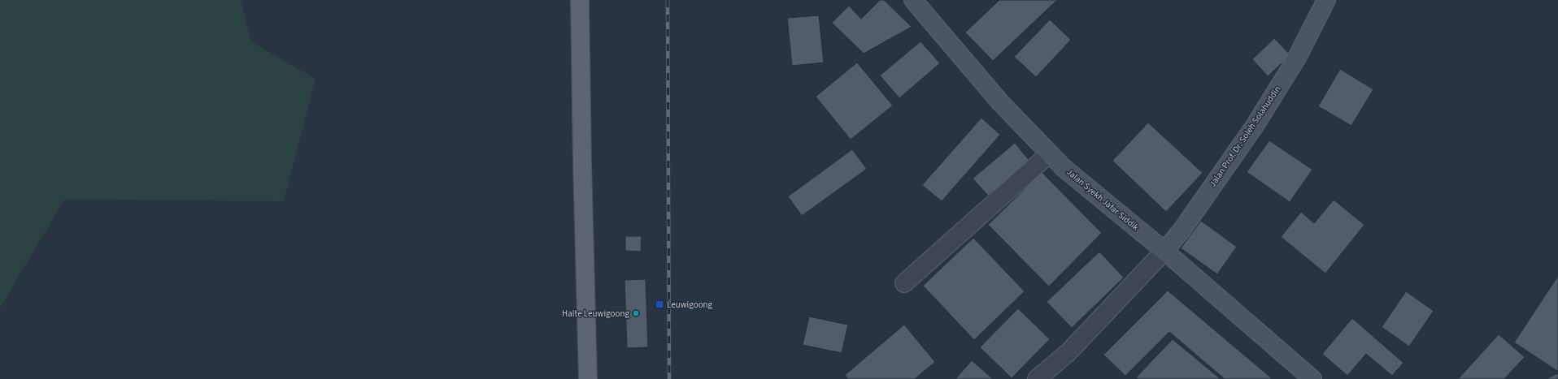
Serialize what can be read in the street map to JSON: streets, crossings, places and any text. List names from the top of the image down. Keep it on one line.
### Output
{"streets":{"main road":["Jalan Prof. Dr. Soleh Solahuddin","Jalan Syekh Jafar Siddik"]},"crossings":[["Jalan Prof. Dr. Soleh Solahuddin","Jalan Syekh Jafar Siddik"]],"places":{"transit":["Leuwigoong"],"other":["Halte Leuwigoong"]}}
